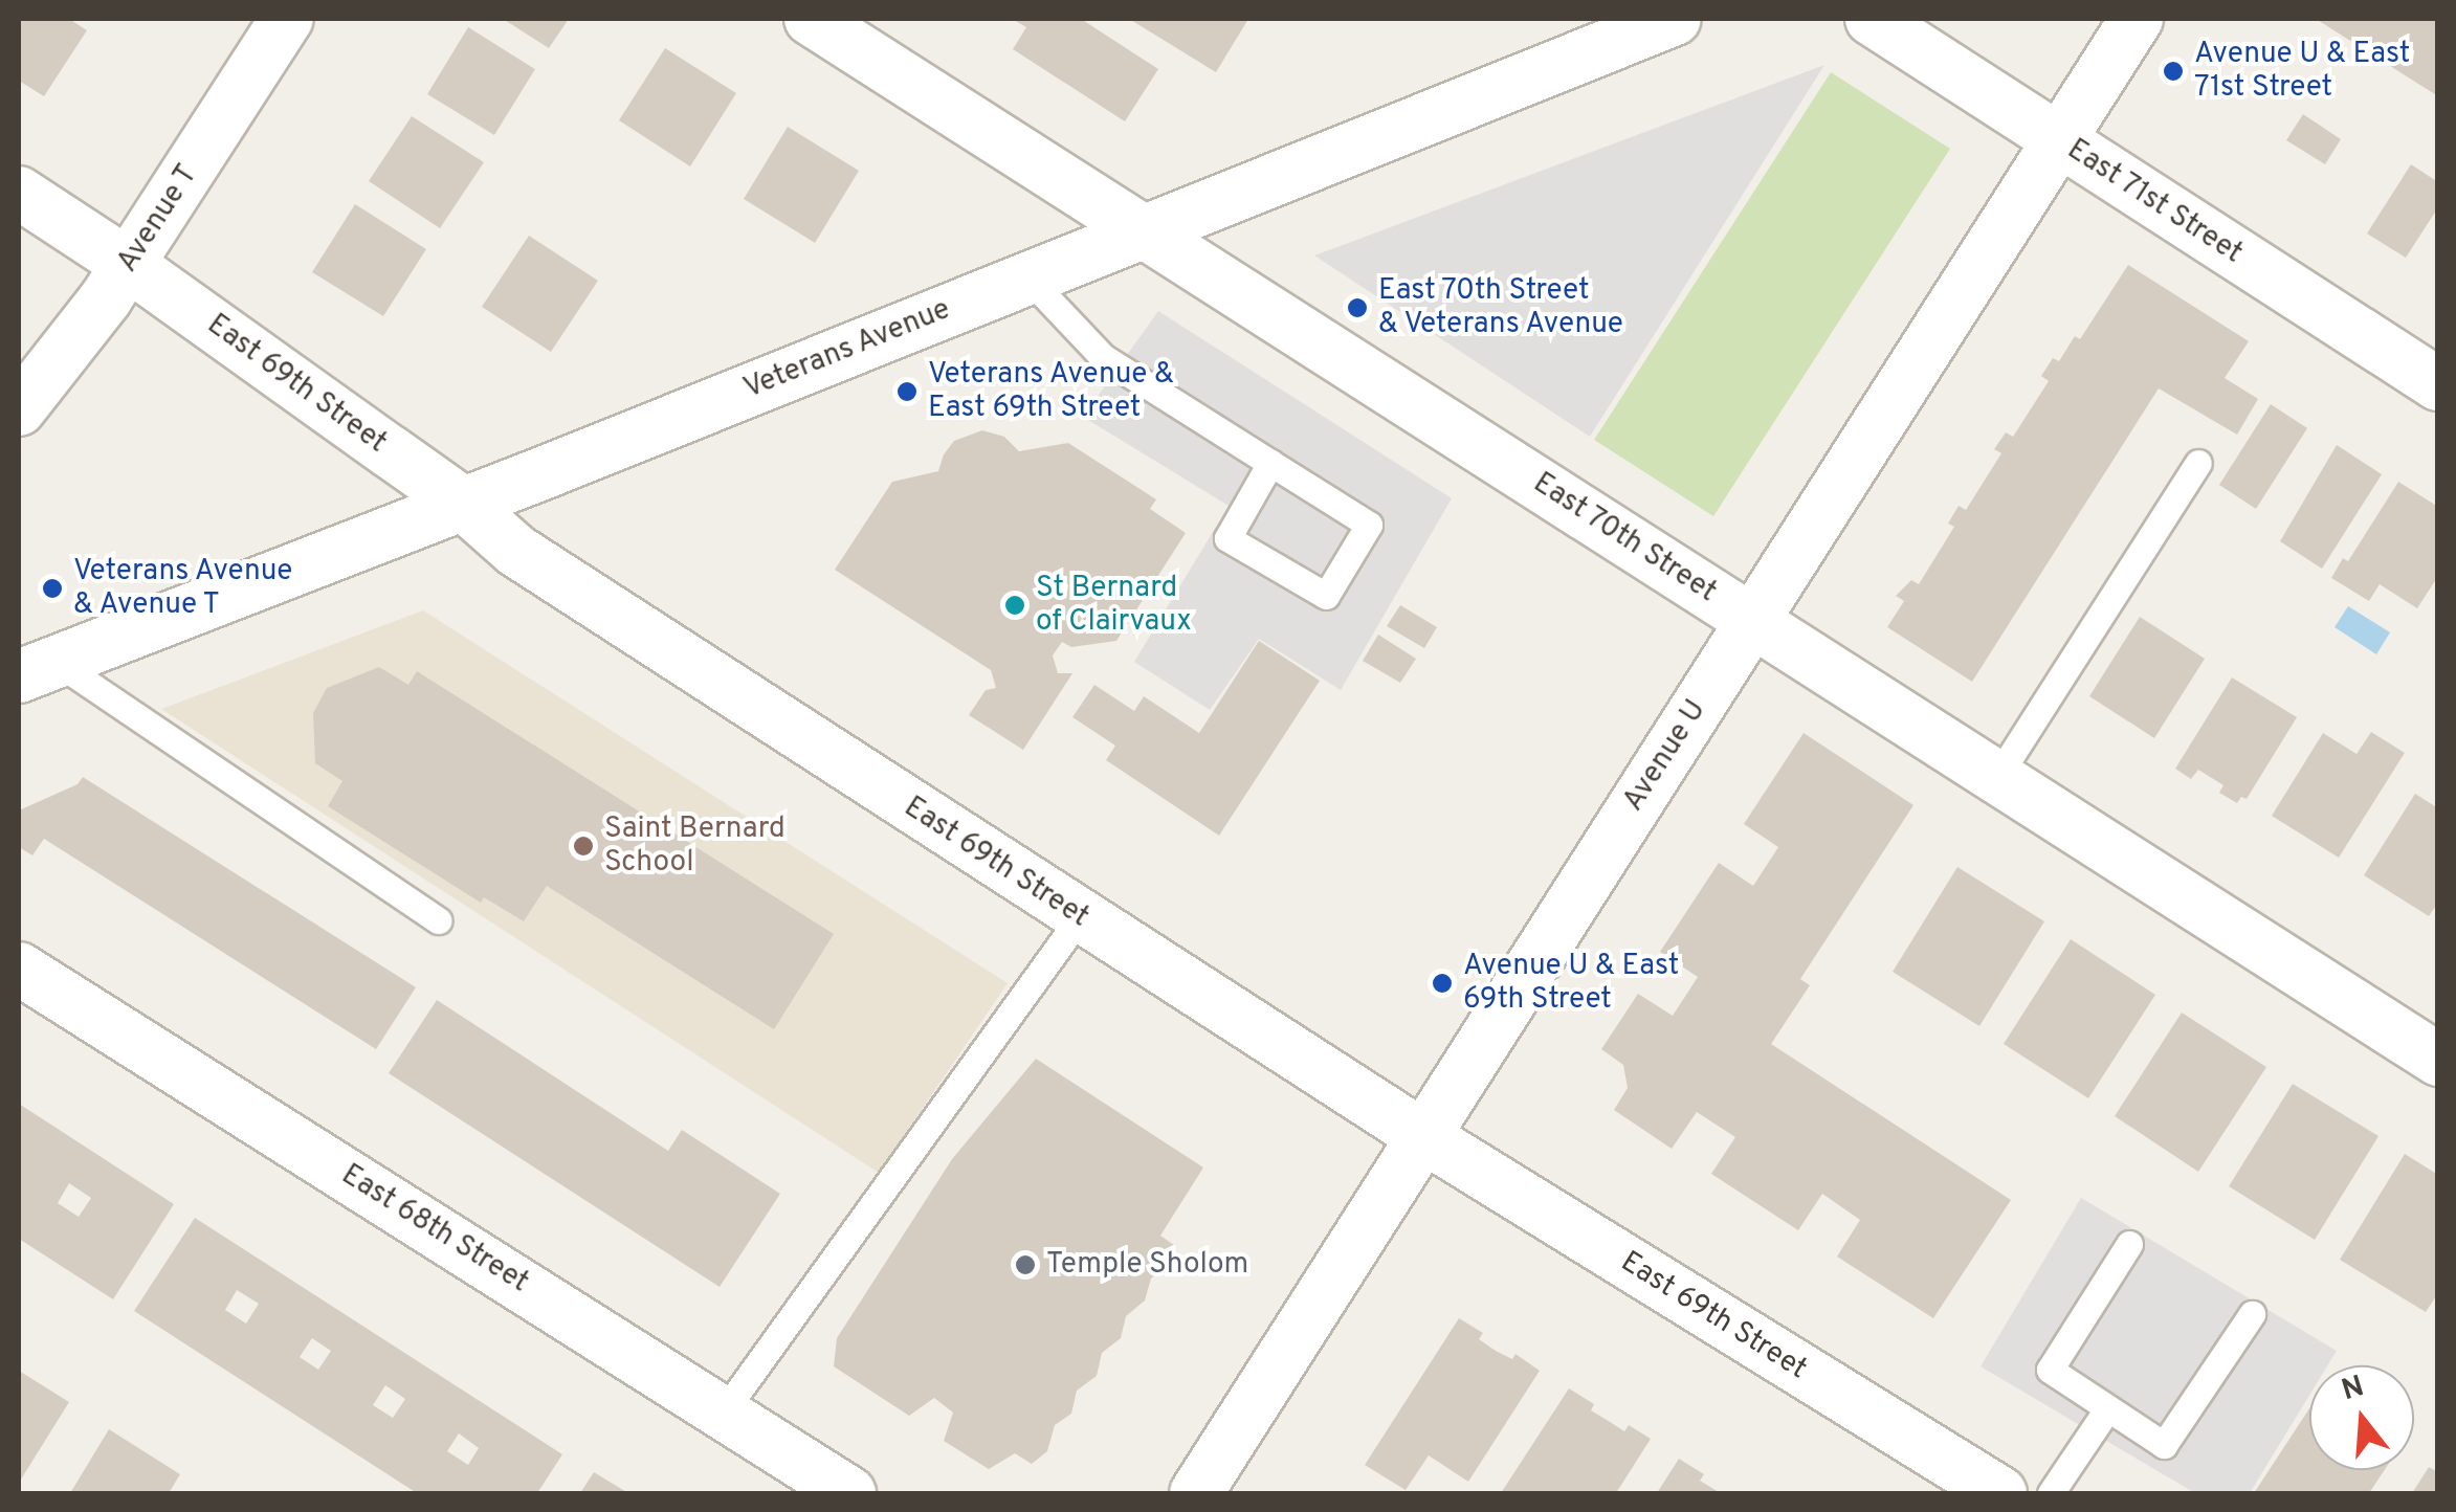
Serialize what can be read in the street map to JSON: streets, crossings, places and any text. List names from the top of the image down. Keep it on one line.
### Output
{"streets":{"street":["East 71st Street","Avenue T","Veterans Avenue","East 69th Street","East 70th Street","Avenue U","East 68th Street"]},"crossings":[["East 71st Street","Avenue U"],["Avenue T","East 69th Street"],["Veterans Avenue","East 69th Street"],["Veterans Avenue","East 70th Street"],["East 69th Street","Avenue U"],["East 70th Street","Avenue U"]],"places":["Avenue U & East 71st Street","East 70th Street & Veterans Avenue","Veterans Avenue & East 69th Street","Veterans Avenue & Avenue T","St Bernard of Clairvaux","Saint Bernard School","Avenue U & East 69th Street","Temple Sholom"],"north":"top"}
